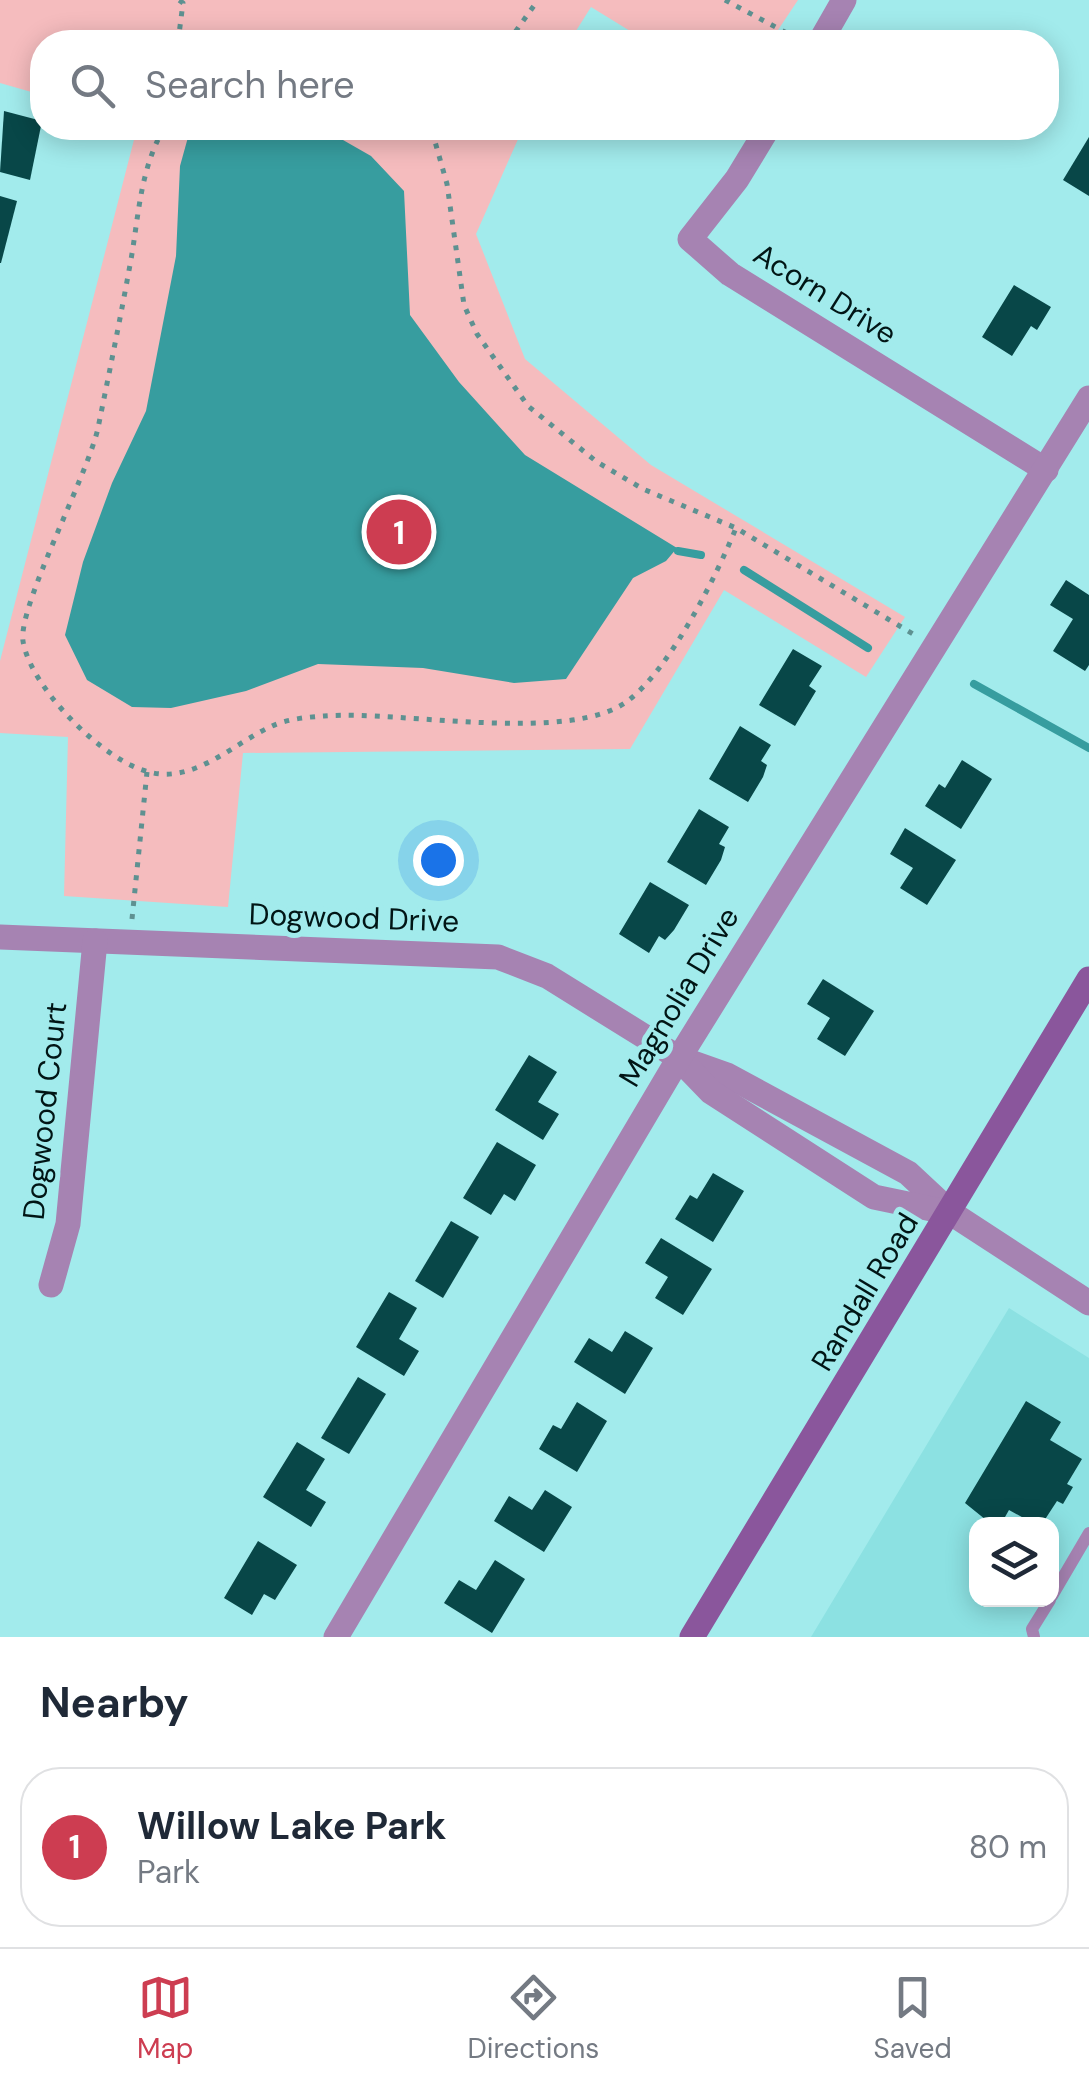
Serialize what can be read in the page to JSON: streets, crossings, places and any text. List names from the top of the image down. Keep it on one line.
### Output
{"streets":{"main road":["Randall Road"],"street":["Acorn Drive","Dogwood Drive","Magnolia Drive","Dogwood Court"]},"crossings":[["Acorn Drive","Magnolia Drive"],["Dogwood Drive","Magnolia Drive"],["Dogwood Drive","Dogwood Court"],["Dogwood Drive","Randall Road"]],"page":{"search":"Search here","pins":"1","heading":"Nearby","list":[{"mark":"1","name":"Willow Lake Park","note":"Park","value":"80 m"}],"nav":["Map","Directions","Saved"]}}
